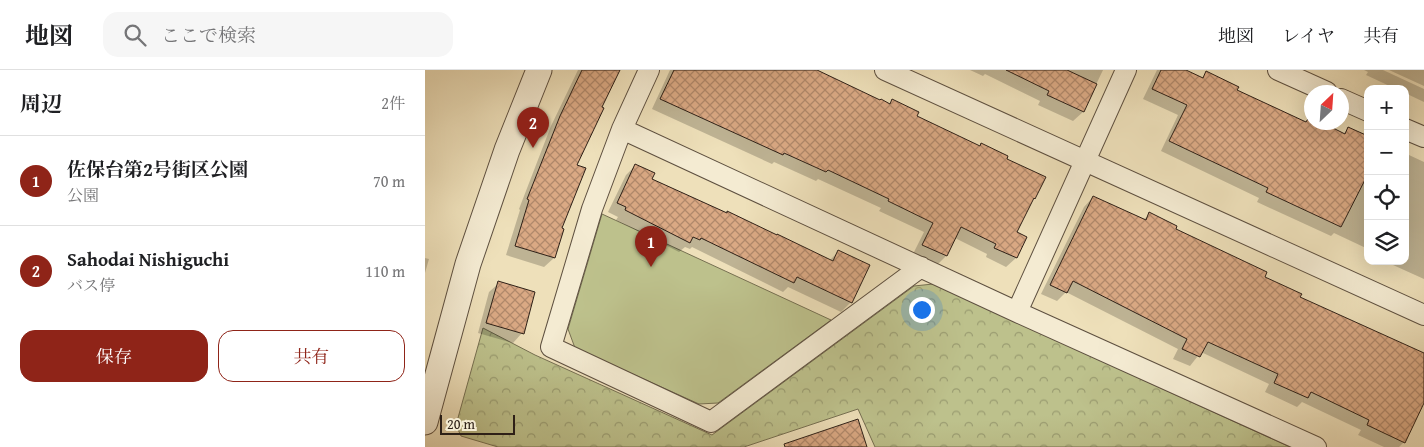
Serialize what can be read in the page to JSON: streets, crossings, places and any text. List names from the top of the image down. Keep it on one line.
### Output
{"scale_bar":"20 m","north":"top right","page":{"header":"地図","search":"ここで検索","nav":["地図","レイヤ","共有"],"heading":["周辺","2件"],"map_buttons":["+","−"],"pins":["2","1"],"list":[{"mark":"1","name":"佐保台第2号街区公園","note":"公園","value":"70 m"},{"mark":"2","name":"Sahodai Nishiguchi","note":"バス停","value":"110 m"}],"buttons":["保存","共有"],"scale":"20 m"}}
